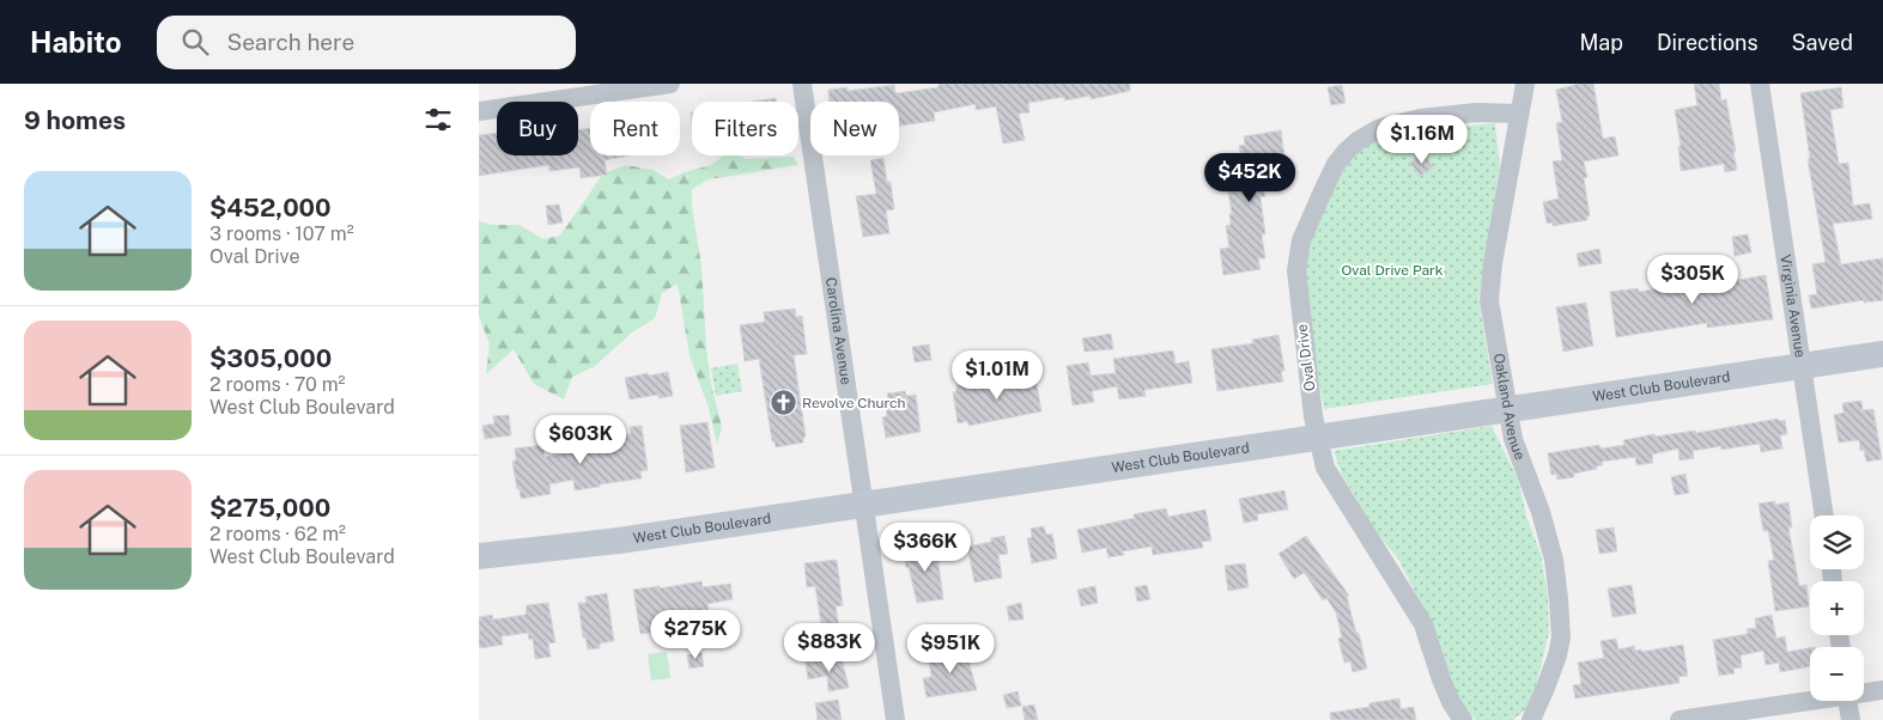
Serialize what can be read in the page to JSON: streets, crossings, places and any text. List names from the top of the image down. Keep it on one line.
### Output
{"streets":{"street":["Virginia Avenue","Carolina Avenue","Oval Drive","West Club Boulevard","Oakland Avenue"]},"crossings":[["Virginia Avenue","West Club Boulevard"],["Carolina Avenue","West Club Boulevard"],["Oval Drive","West Club Boulevard"],["Oval Drive","Oakland Avenue"],["West Club Boulevard","Oakland Avenue"]],"parks":["Oval Drive Park"],"places":{"church":["Revolve Church"]},"page":{"header":"Habito","search":"Search here","nav":["Map","Directions","Saved"],"heading":"9 homes","chip":["Buy","Rent","Filters","New"],"price":["$1.16M","$452K","$305K","$1.01M","$603K","$366K","$275K","$883K","$951K"],"list":[{"name":"$452,000","note":"3 rooms · 107 m² · Oval Drive"},{"name":"$305,000","note":"2 rooms · 70 m² · West Club Boulevard"},{"name":"$275,000","note":"2 rooms · 62 m² · West Club Boulevard"}],"map_buttons":["+","−"]}}
